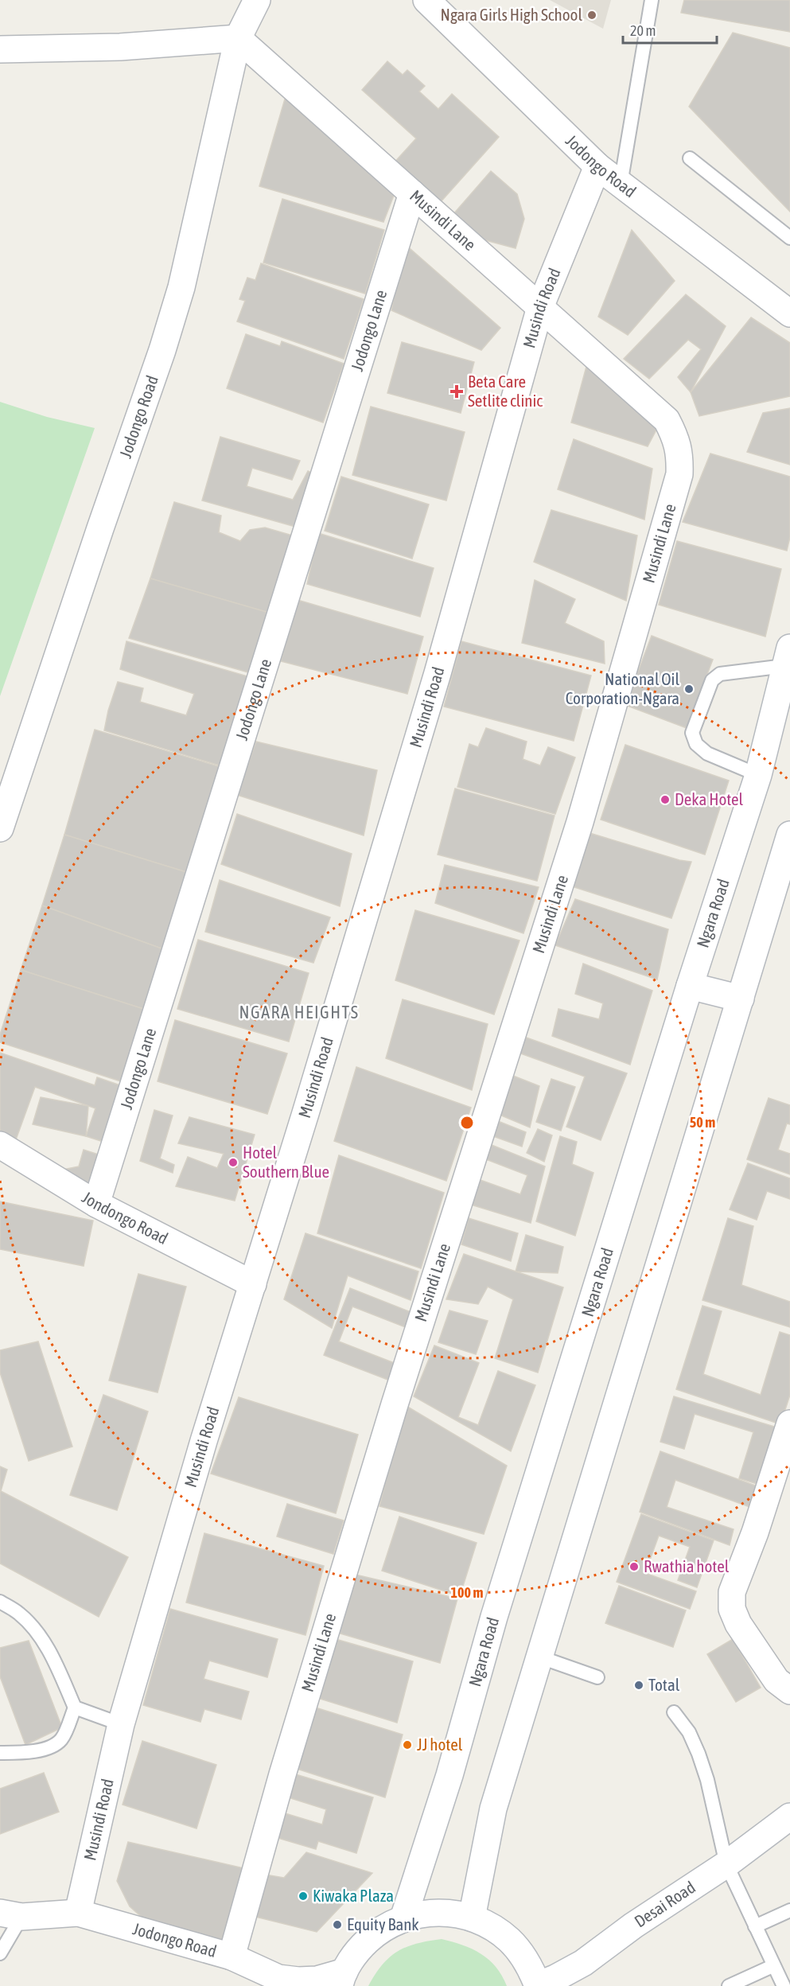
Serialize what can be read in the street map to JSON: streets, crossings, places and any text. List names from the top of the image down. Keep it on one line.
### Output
{"streets":{"street":["Jodongo Road","Musindi Lane","Musindi Road","Jodongo Lane","Ngara Road","Jondongo Road","Desai Road"]},"crossings":[["Jodongo Road","Musindi Lane"],["Jodongo Road","Musindi Road"],["Musindi Lane","Musindi Road"],["Musindi Lane","Jodongo Lane"],["Musindi Road","Jondongo Road"],["Jodongo Lane","Jondongo Road"]],"districts":["NGARA HEIGHTS"],"places":{"other":["Ngara Girls High School","National Oil Corporation-Ngara","Deka Hotel","Hotel Southern Blue","Rwathia hotel","Total","JJ hotel","Kiwaka Plaza","Equity Bank"],"health":["Beta Care Setlite clinic"]},"scale_bar":"20 m","rings":["50 m","100 m"]}
